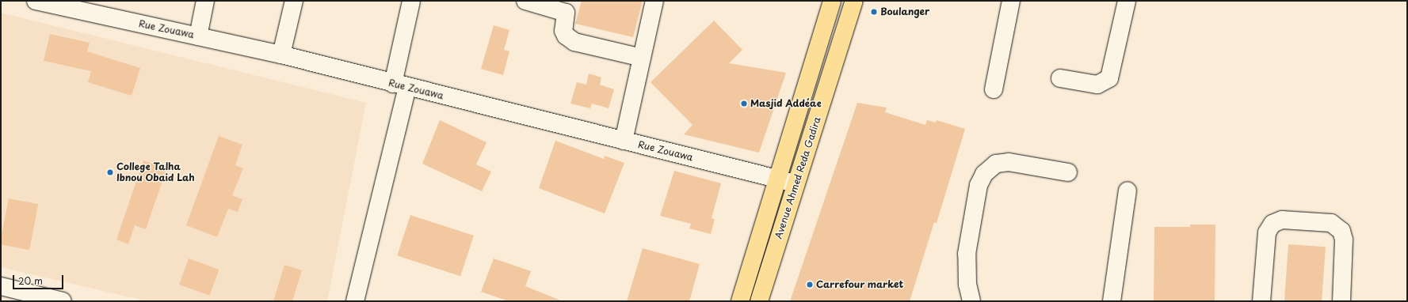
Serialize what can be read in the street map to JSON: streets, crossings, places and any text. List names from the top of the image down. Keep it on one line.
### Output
{"streets":{"main road":["Avenue Ahmed Reda Gadira"],"street":["Rue Zouawa"]},"crossings":[["Rue Zouawa","Avenue Ahmed Reda Gadira"]],"places":["Boulanger","Masjid Addéae","College Talha Ibnou Obaid Lah","Carrefour market"],"scale_bar":"20 m"}
